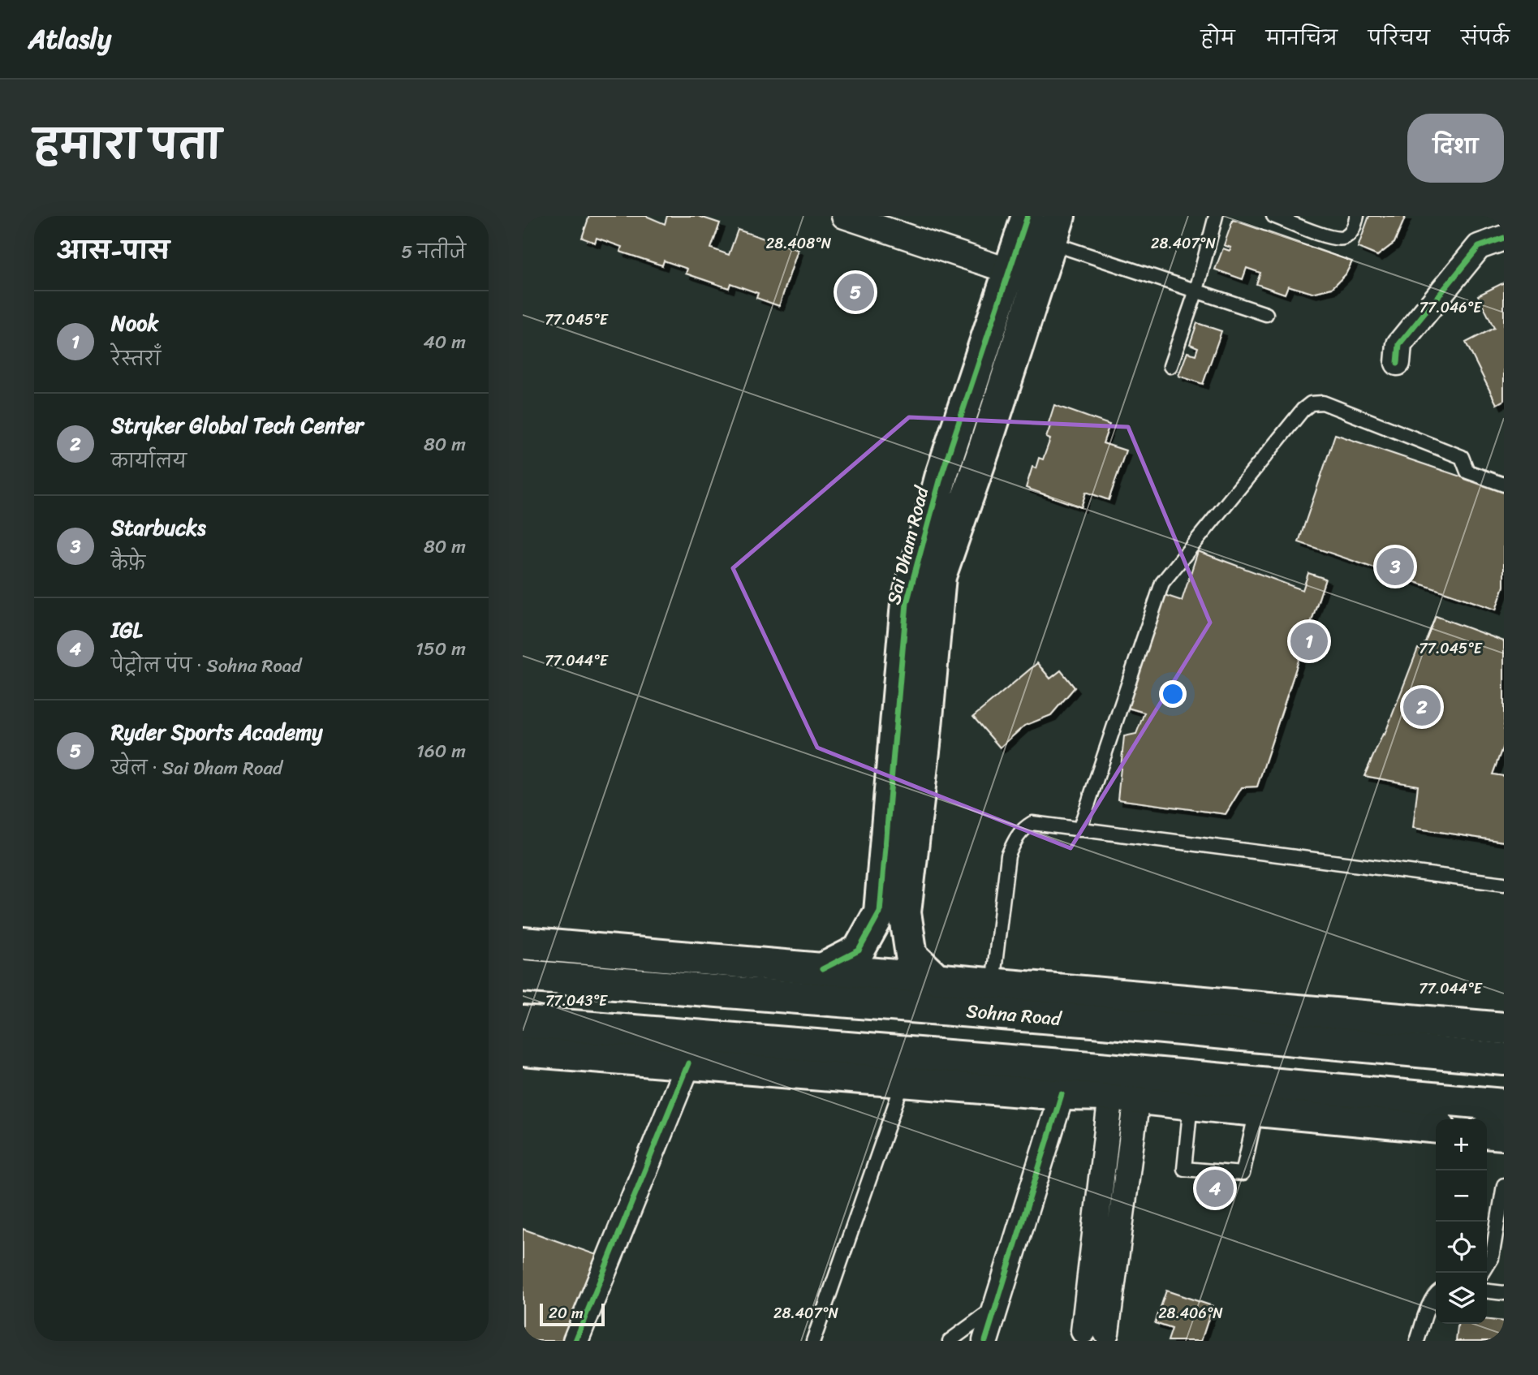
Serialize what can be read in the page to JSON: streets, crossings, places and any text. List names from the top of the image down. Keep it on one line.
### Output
{"streets":{"main road":["Sai Dham Road","Sohna Road"]},"scale_bar":"20 m","page":{"header":"Atlasly","nav":["होम","मानचित्र","परिचय","संपर्क"],"title":"हमारा पता","buttons":"दिशा","heading":["आस-पास","5 नतीजे"],"pins":["5","3","1","2","4"],"list":[{"mark":"1","name":"Nook","note":"रेस्तराँ","value":"40 m"},{"mark":"2","name":"Stryker Global Tech Center","note":"कार्यालय","value":"80 m"},{"mark":"3","name":"Starbucks","note":"कैफ़े","value":"80 m"},{"mark":"4","name":"IGL","note":"पेट्रोल पंप · Sohna Road","value":"150 m"},{"mark":"5","name":"Ryder Sports Academy","note":"खेल · Sai Dham Road","value":"160 m"}],"map_buttons":["+","−"],"scale":"20 m"},"coordinates":["28.408°N","28.407°N","77.046°E","77.045°E","77.044°E","77.043°E","28.406°N"]}
